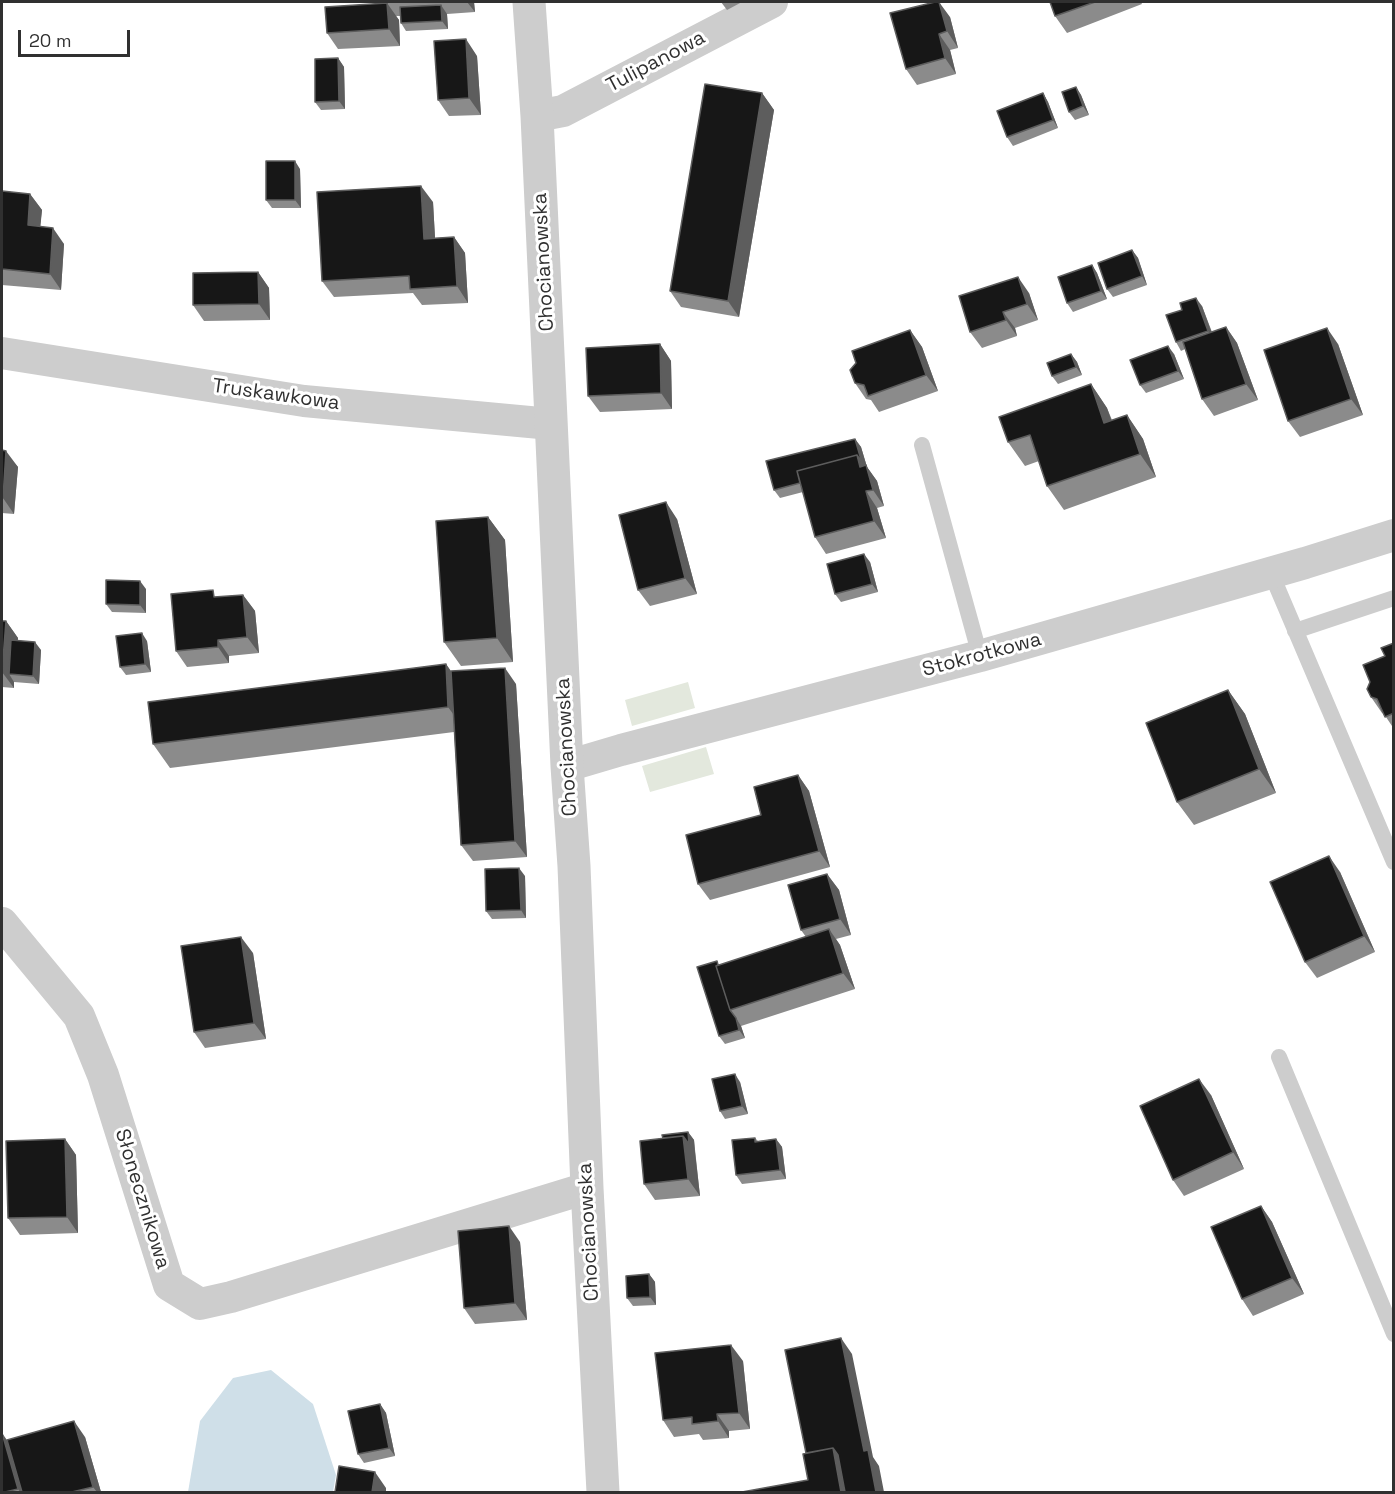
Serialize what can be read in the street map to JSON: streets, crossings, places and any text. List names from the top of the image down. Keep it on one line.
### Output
{"streets":{"street":["Tulipanowa","Chocianowska","Truskawkowa","Stokrotkowa","Słonecznikowa"]},"crossings":[["Tulipanowa","Chocianowska"],["Chocianowska","Truskawkowa"],["Chocianowska","Stokrotkowa"],["Chocianowska","Słonecznikowa"]],"scale_bar":"20 m"}
